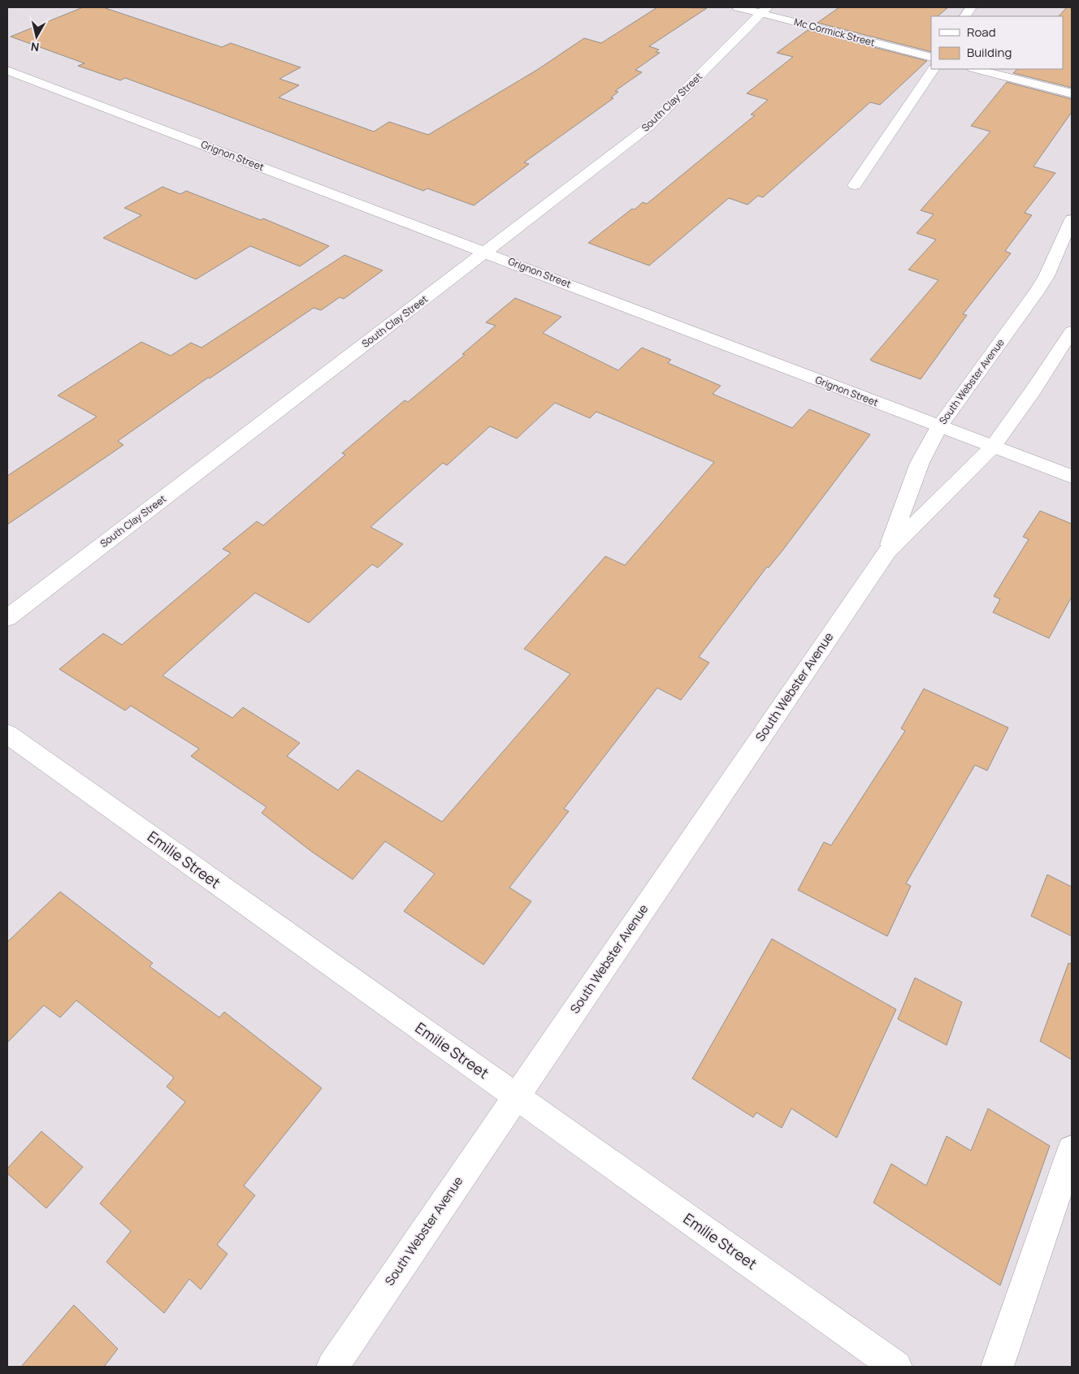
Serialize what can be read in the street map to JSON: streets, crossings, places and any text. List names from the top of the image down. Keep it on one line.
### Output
{"streets":{"street":["Mc Cormick Street","South Clay Street","Grignon Street","South Webster Avenue","Emilie Street"]},"crossings":[["Mc Cormick Street","South Clay Street"],["South Clay Street","Grignon Street"],["Grignon Street","South Webster Avenue"],["South Webster Avenue","Emilie Street"]],"legend":["Road","Building"],"north":"bottom"}
